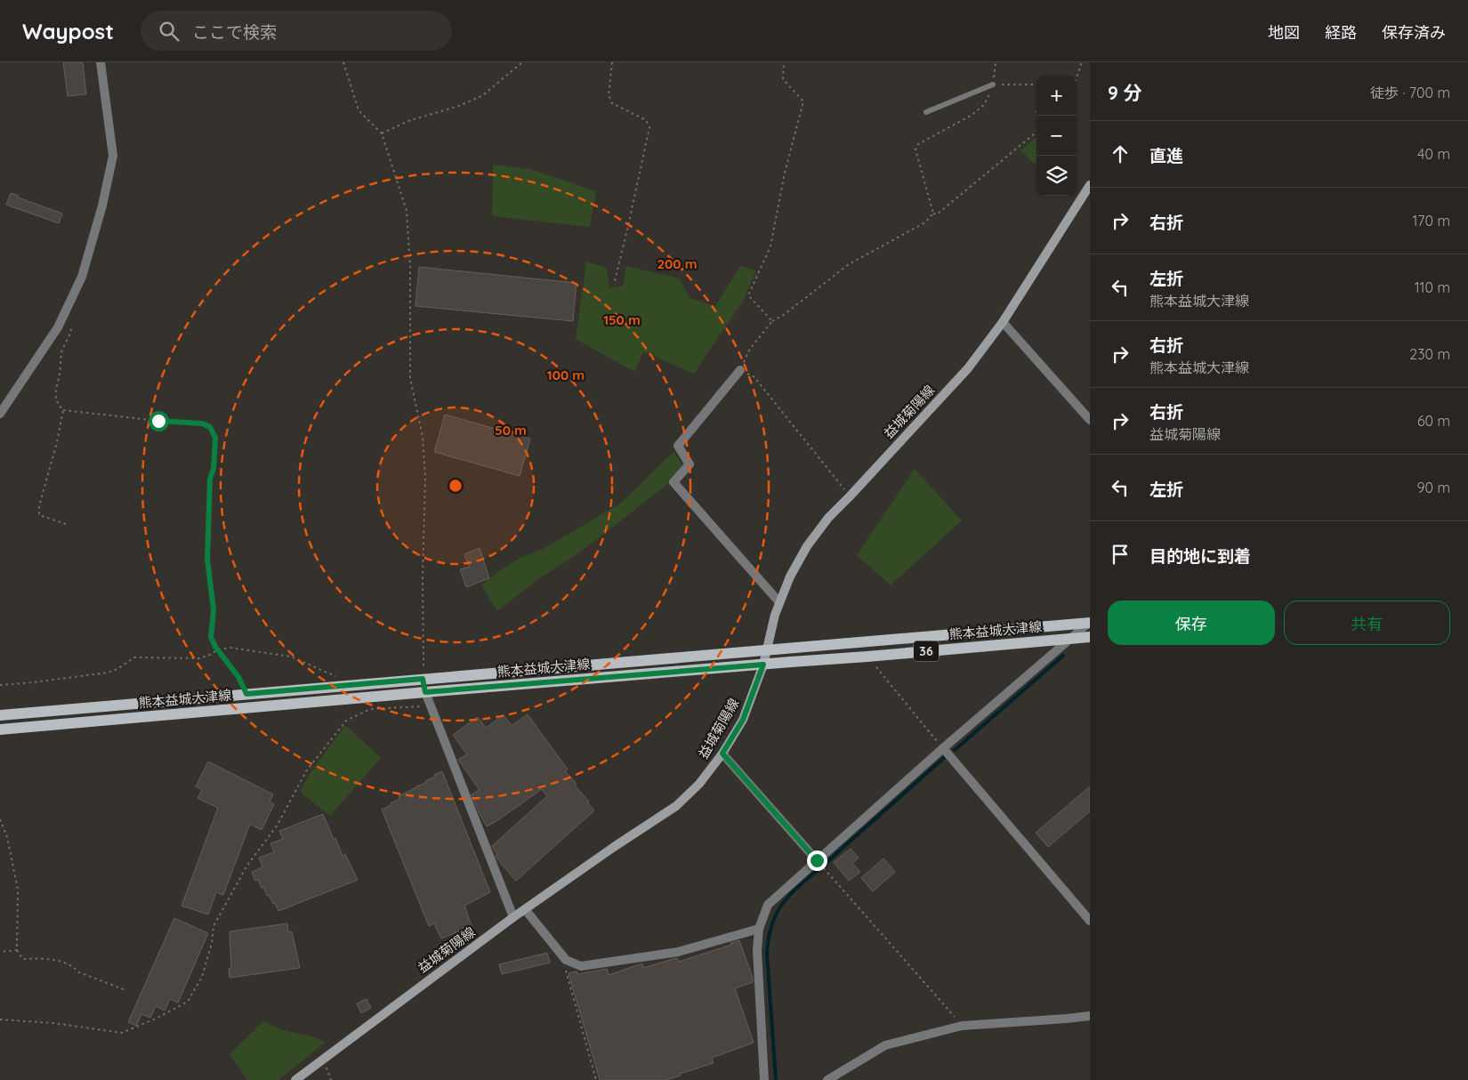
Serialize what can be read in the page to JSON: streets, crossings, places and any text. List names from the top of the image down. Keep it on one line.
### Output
{"streets":{"main road":["益城菊陽線","熊本益城大津線","36"]},"crossings":[["益城菊陽線","熊本益城大津線"]],"page":{"header":"Waypost","search":"ここで検索","nav":["地図","経路","保存済み"],"heading":["9 分","徒歩 · 700 m"],"map_buttons":["+","−"],"list":[["直進","40 m"],["右折","170 m"],["左折","熊本益城大津線","110 m"],["右折","熊本益城大津線","230 m"],["右折","益城菊陽線","60 m"],["左折","90 m"],"目的地に到着"],"buttons":["保存","共有"]},"rings":["200 m","150 m","100 m","50 m"]}
